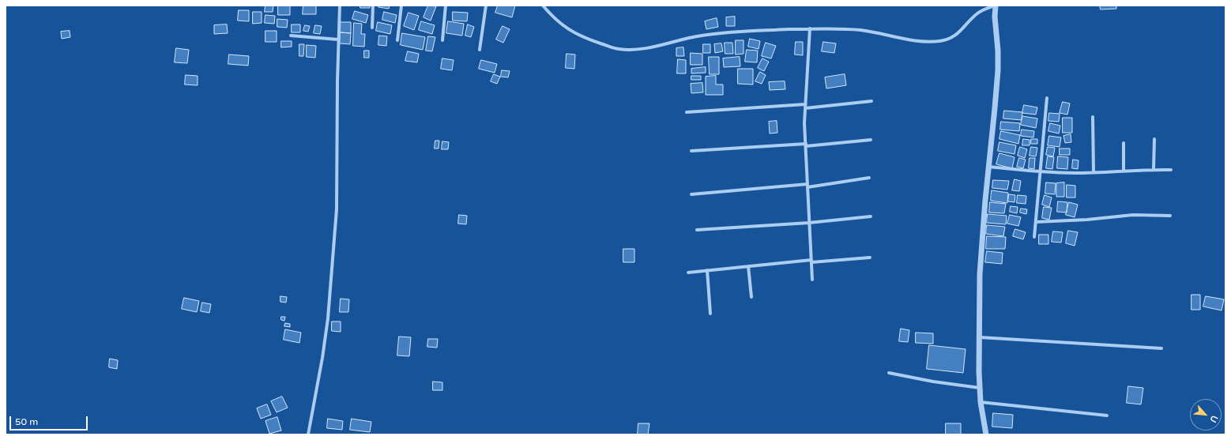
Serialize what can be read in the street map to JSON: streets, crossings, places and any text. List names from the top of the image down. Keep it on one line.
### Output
{"scale_bar":"50 m","north":"bottom right"}
